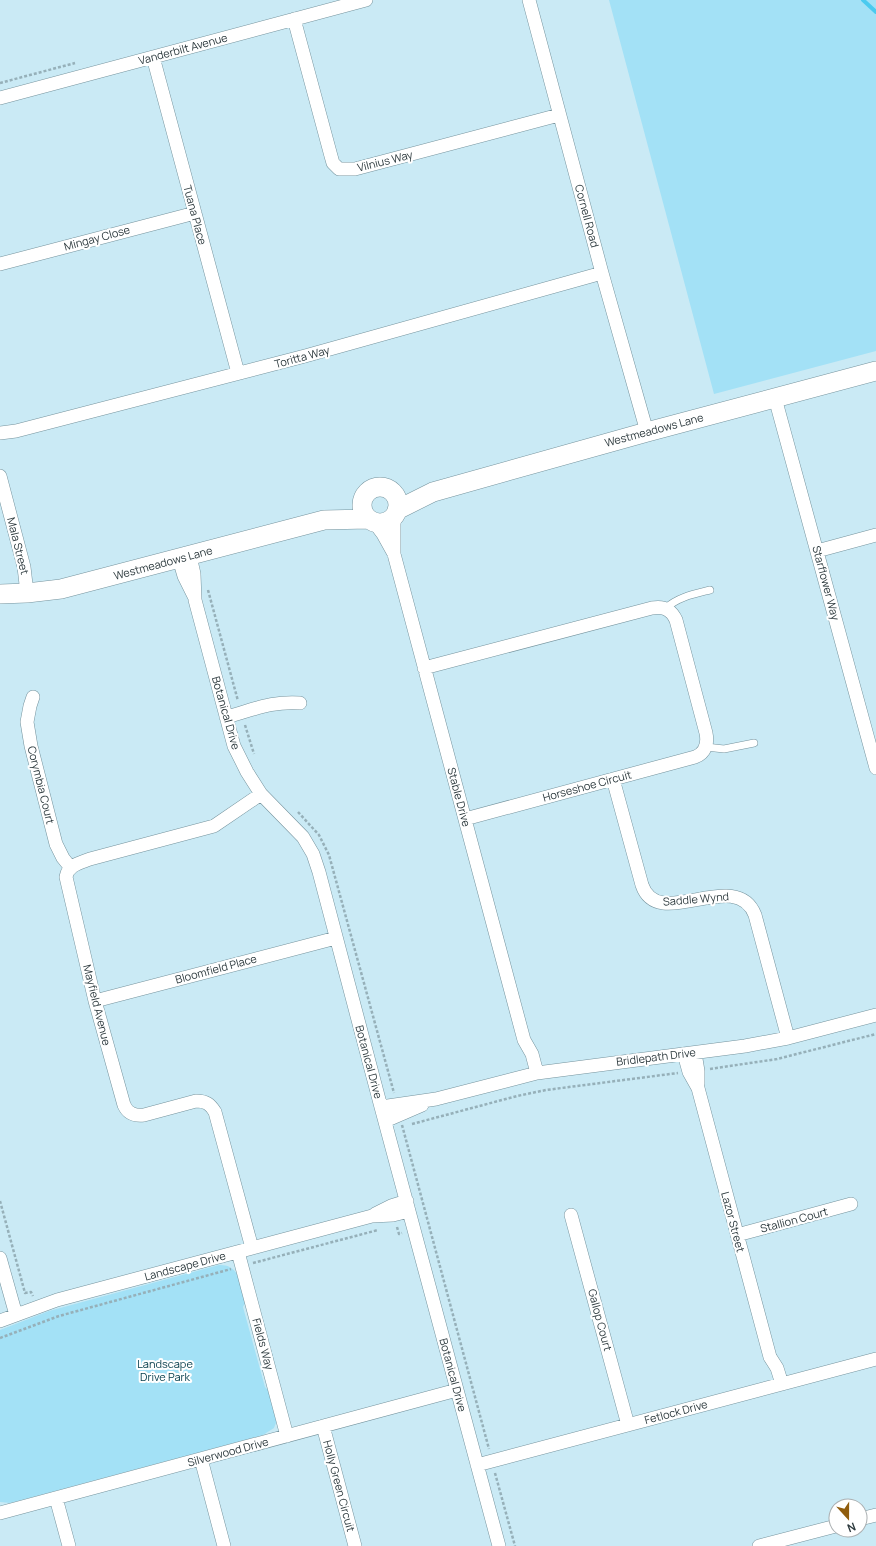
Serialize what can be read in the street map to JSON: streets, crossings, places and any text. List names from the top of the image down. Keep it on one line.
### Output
{"streets":{"street":["Vanderbilt Avenue","Vilnius Way","Tuana Place","Cornell Road","Mingay Close","Toritta Way","Westmeadows Lane","Mala Street","Starflower Way","Botanical Drive","Corymbia Court","Horseshoe Circuit","Stable Drive","Saddle Wynd","Bloomfield Place","Mayfield Avenue","Bridlepath Drive","Stallion Court","Lazor Street","Landscape Drive","Gallop Court","Fields Way","Fetlock Drive","Silverwood Drive","Holly Green Circuit"]},"crossings":[["Vanderbilt Avenue","Vilnius Way"],["Vanderbilt Avenue","Tuana Place"],["Vilnius Way","Cornell Road"],["Tuana Place","Mingay Close"],["Tuana Place","Toritta Way"],["Cornell Road","Toritta Way"],["Cornell Road","Westmeadows Lane"],["Westmeadows Lane","Mala Street"],["Westmeadows Lane","Starflower Way"],["Westmeadows Lane","Botanical Drive"],["Westmeadows Lane","Stable Drive"],["Botanical Drive","Bloomfield Place"],["Botanical Drive","Bridlepath Drive"],["Botanical Drive","Landscape Drive"],["Botanical Drive","Fetlock Drive"],["Botanical Drive","Silverwood Drive"],["Corymbia Court","Mayfield Avenue"],["Horseshoe Circuit","Stable Drive"],["Horseshoe Circuit","Saddle Wynd"],["Stable Drive","Bridlepath Drive"],["Saddle Wynd","Bridlepath Drive"],["Bloomfield Place","Mayfield Avenue"],["Mayfield Avenue","Landscape Drive"],["Bridlepath Drive","Lazor Street"],["Stallion Court","Lazor Street"],["Lazor Street","Fetlock Drive"],["Landscape Drive","Fields Way"],["Gallop Court","Fetlock Drive"],["Fields Way","Silverwood Drive"],["Silverwood Drive","Holly Green Circuit"]],"parks":["Landscape Drive Park"],"north":"bottom"}
